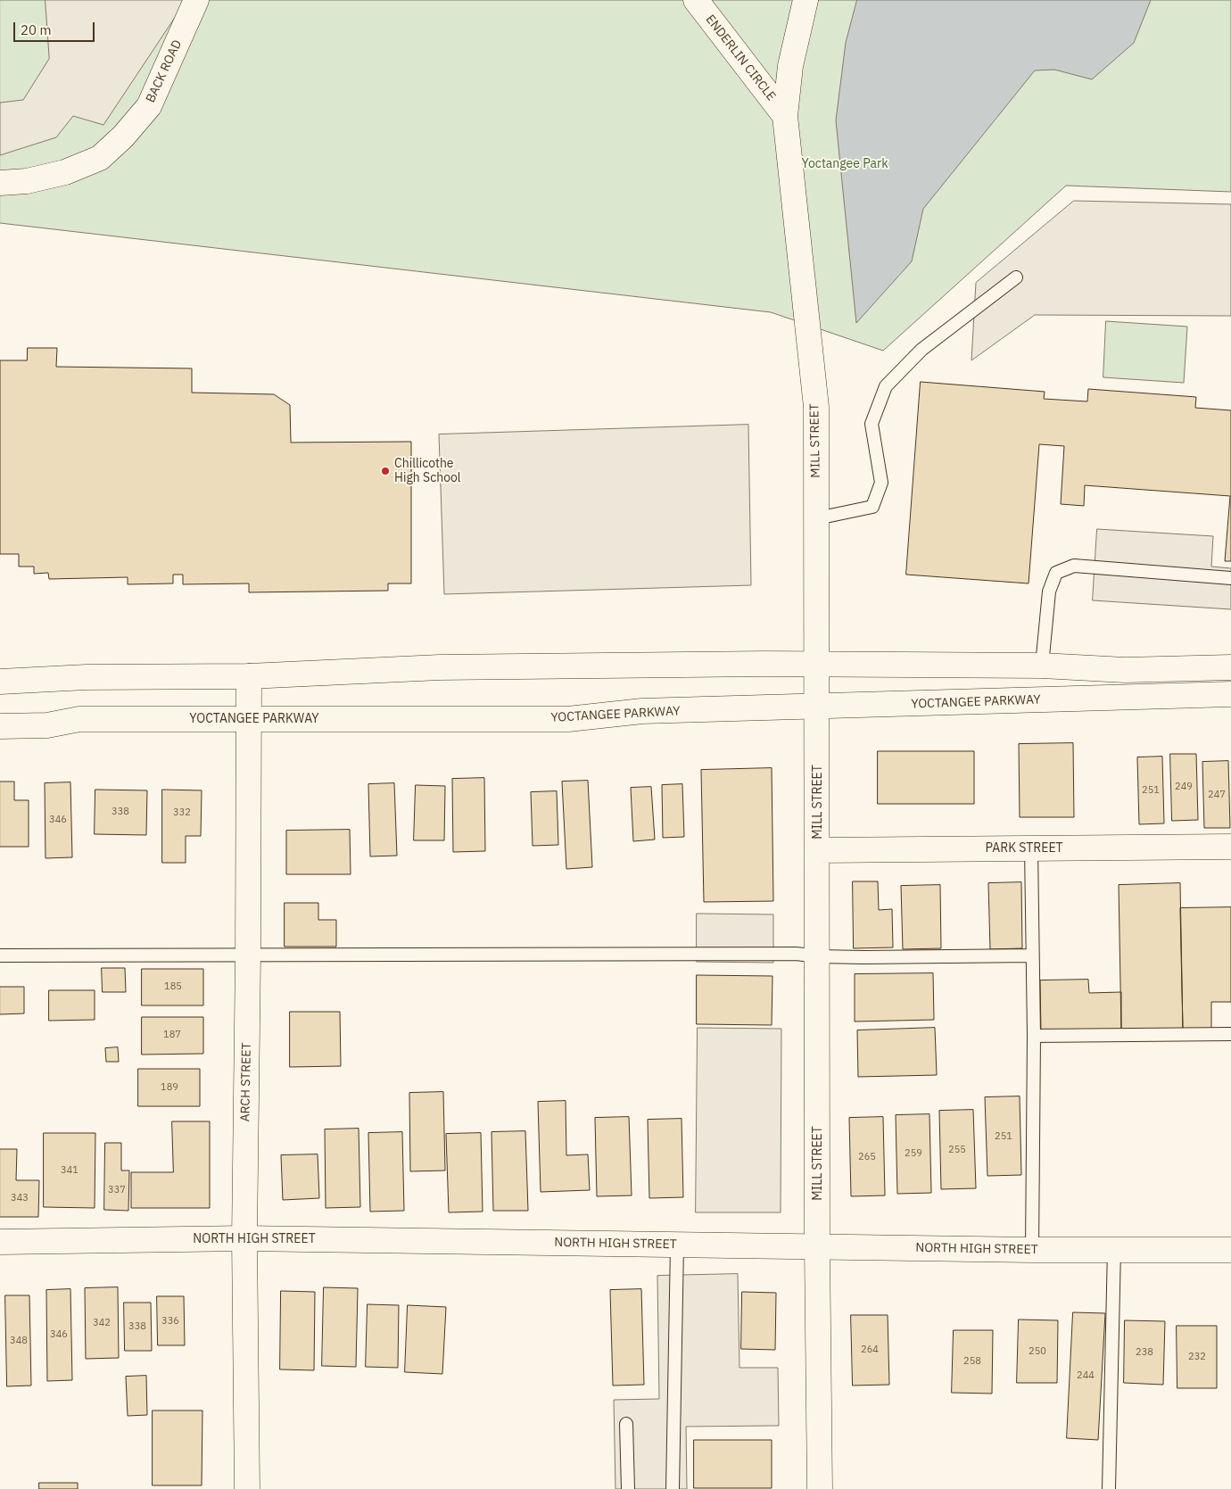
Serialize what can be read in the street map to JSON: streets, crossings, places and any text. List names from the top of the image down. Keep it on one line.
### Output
{"streets":{"street":["ENDERLIN CIRCLE","BACK ROAD","MILL STREET","YOCTANGEE PARKWAY","PARK STREET","ARCH STREET","NORTH HIGH STREET"]},"crossings":[["ENDERLIN CIRCLE","MILL STREET"],["MILL STREET","YOCTANGEE PARKWAY"],["MILL STREET","PARK STREET"],["MILL STREET","NORTH HIGH STREET"],["YOCTANGEE PARKWAY","ARCH STREET"],["ARCH STREET","NORTH HIGH STREET"]],"parks":["Yoctangee Park"],"places":["Chillicothe High School"],"house_numbers":["249","251","247","338","332","346","185","187","189","251","255","259","265","341","337","343","336","342","338","346","348","264","250","238","232","258","244"],"scale_bar":"20 m"}
